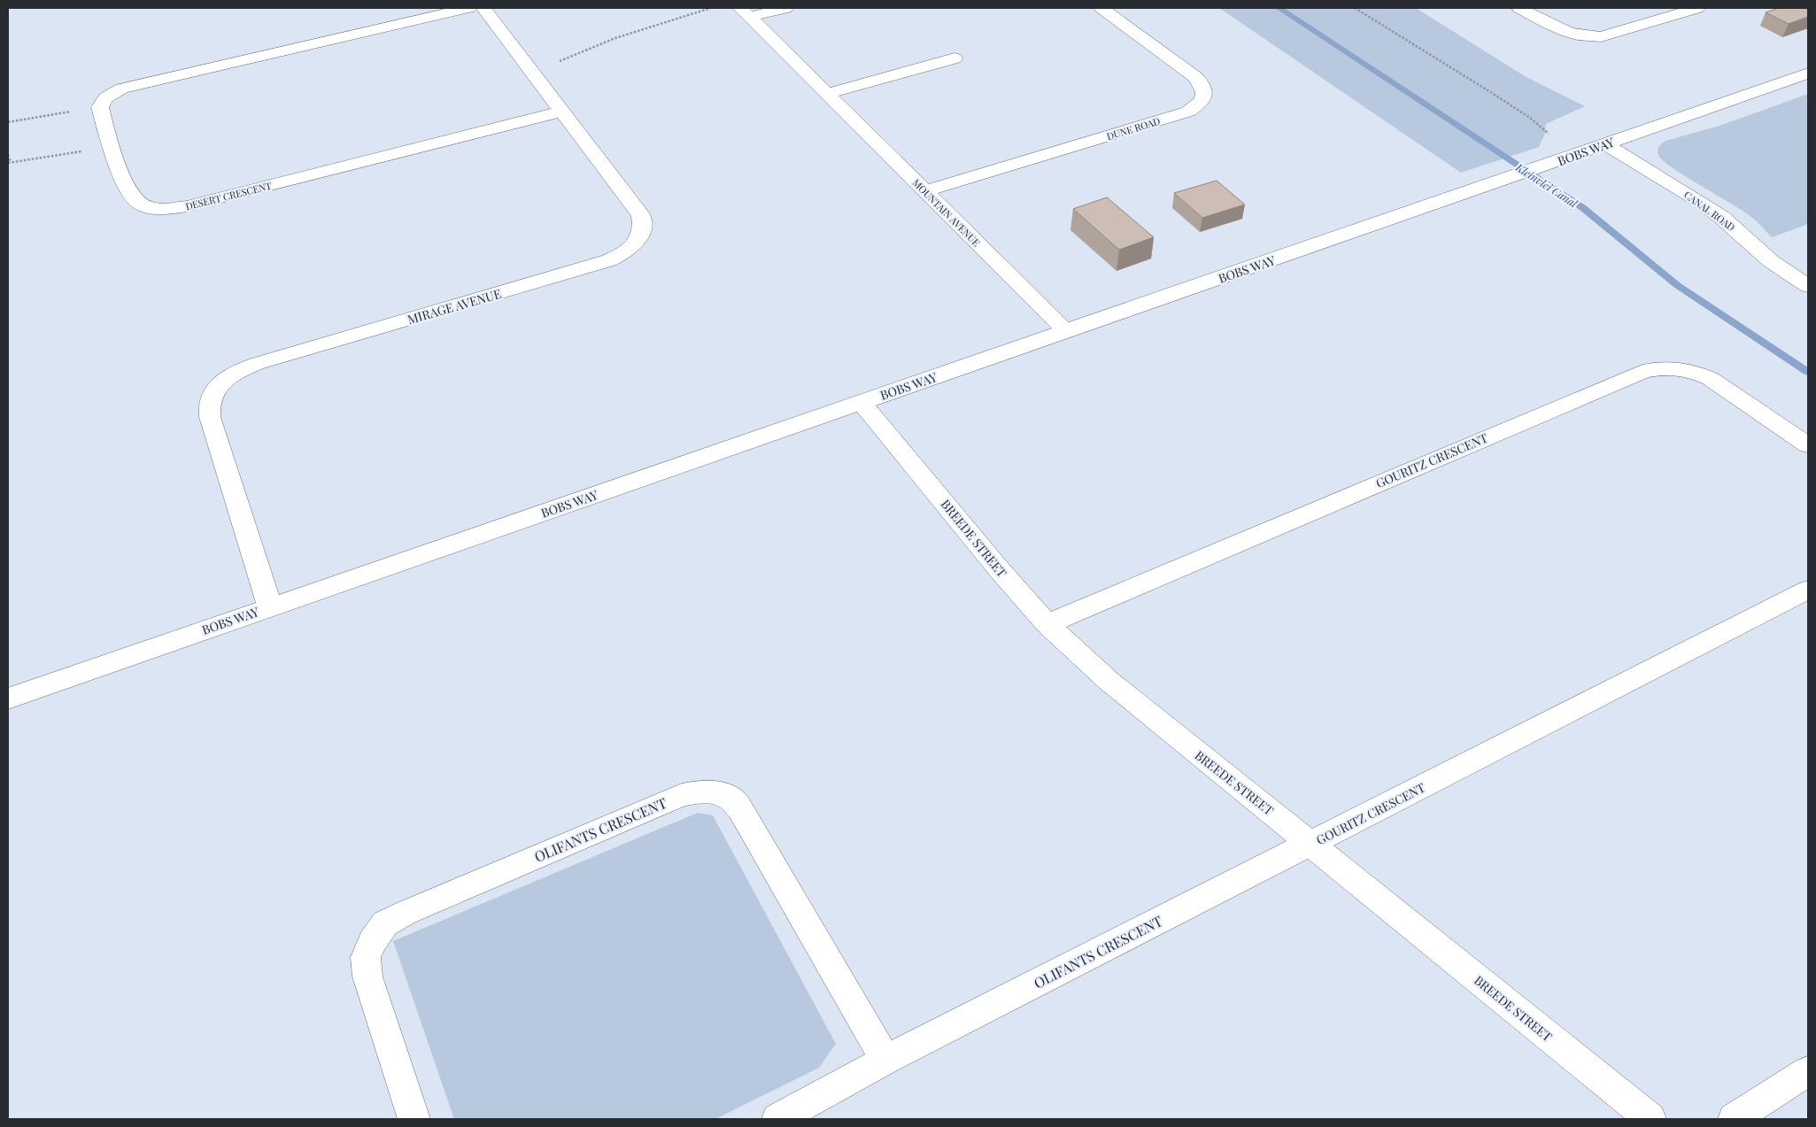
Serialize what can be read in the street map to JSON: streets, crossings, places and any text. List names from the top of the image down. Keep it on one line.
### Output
{"streets":{"street":["DUNE ROAD","BOBS WAY","DESERT CRESCENT","CANAL ROAD","MOUNTAIN AVENUE","MIRAGE AVENUE","GOURITZ CRESCENT","BREEDE STREET","OLIFANTS CRESCENT"]},"crossings":[["DUNE ROAD","MOUNTAIN AVENUE"],["BOBS WAY","CANAL ROAD"],["BOBS WAY","MOUNTAIN AVENUE"],["BOBS WAY","MIRAGE AVENUE"],["BOBS WAY","BREEDE STREET"],["DESERT CRESCENT","MIRAGE AVENUE"],["GOURITZ CRESCENT","BREEDE STREET"],["GOURITZ CRESCENT","OLIFANTS CRESCENT"],["BREEDE STREET","OLIFANTS CRESCENT"]],"water":["Kleinvlei Canal"]}
